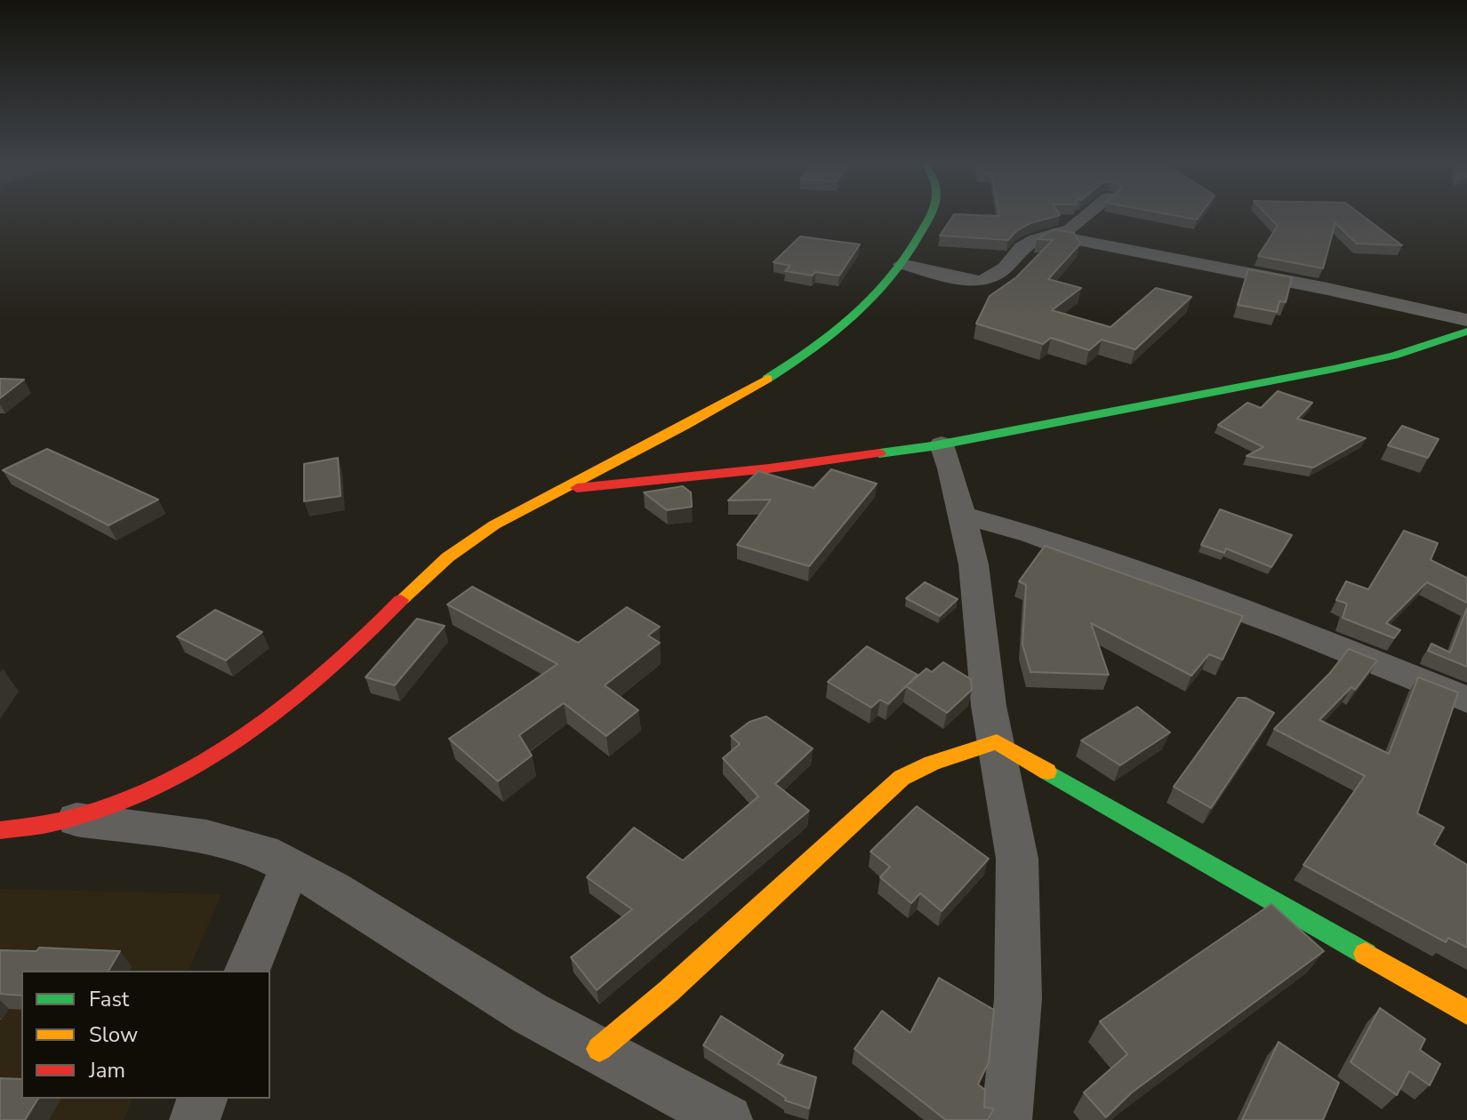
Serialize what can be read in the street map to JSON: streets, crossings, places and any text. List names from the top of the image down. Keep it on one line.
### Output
{"legend":["Fast","Slow","Jam"]}
